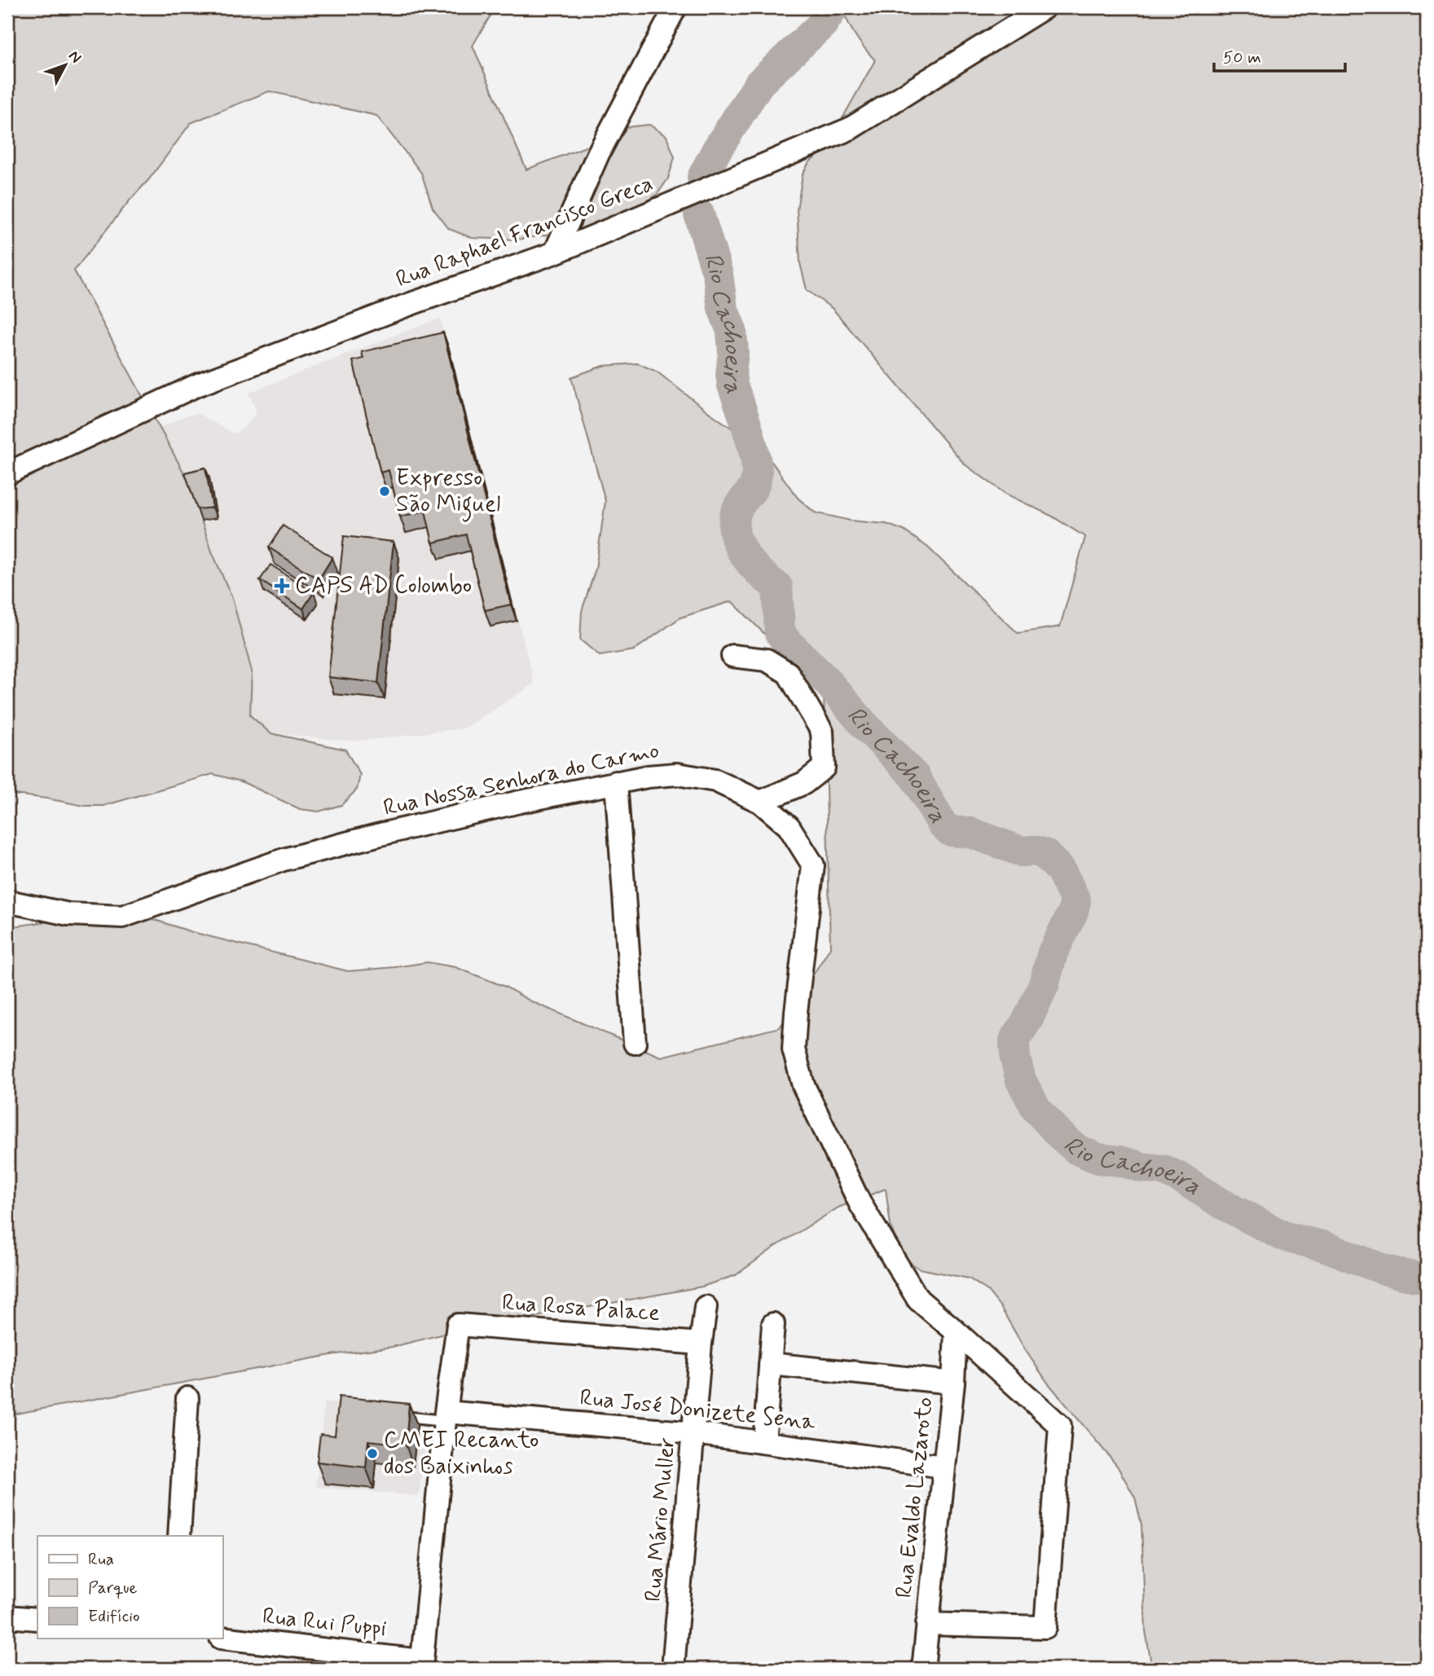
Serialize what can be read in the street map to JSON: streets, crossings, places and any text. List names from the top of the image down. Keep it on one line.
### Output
{"streets":{"street":["Rua Raphael Francisco Greca","Rua Nossa Senhora do Carmo","Rua Rosa Palace","Rua José Donizete Sena","Rua Evaldo Lazaroto","Rua Mário Muller","Rua Rui Puppi"]},"crossings":[["Rua Nossa Senhora do Carmo","Rua Evaldo Lazaroto"],["Rua Rosa Palace","Rua José Donizete Sena"],["Rua Rosa Palace","Rua Mário Muller"],["Rua José Donizete Sena","Rua Evaldo Lazaroto"],["Rua José Donizete Sena","Rua Mário Muller"]],"water":["Rio Cachoeira"],"places":{"other":["Expresso São Miguel","CMEI Recanto dos Baixinhos"],"health":["CAPS AD Colombo"]},"legend":["Rua","Parque","Edifício"],"scale_bar":"50 m","north":"top right"}
